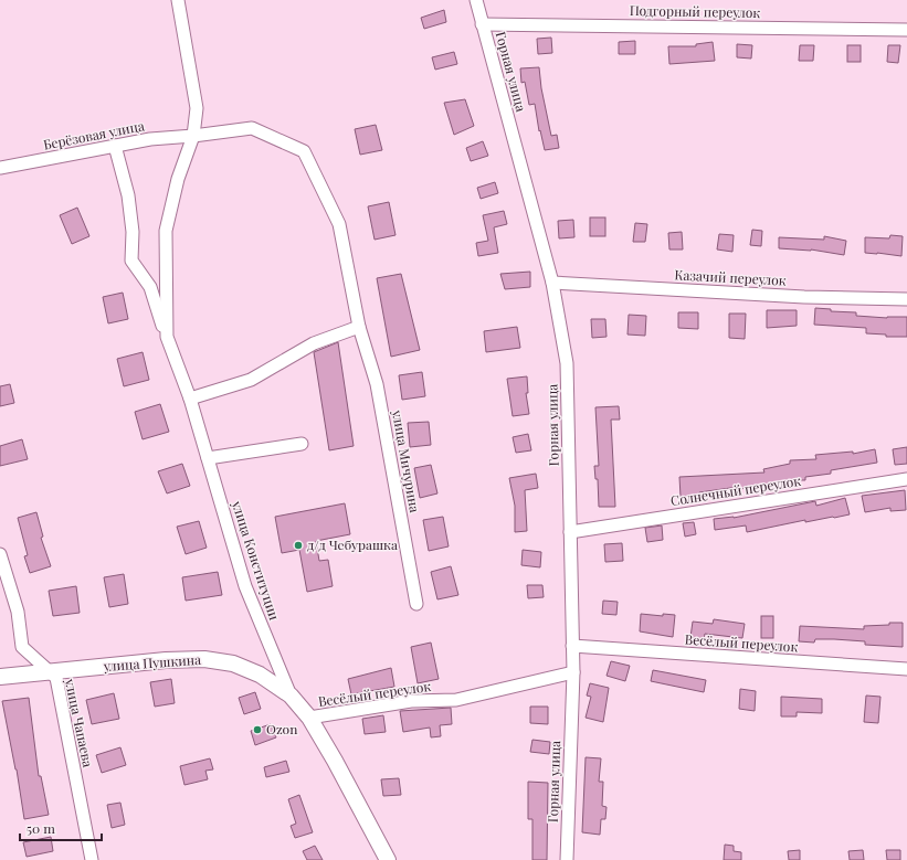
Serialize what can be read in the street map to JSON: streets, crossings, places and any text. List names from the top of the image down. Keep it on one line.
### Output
{"streets":{"main road":["улица Пушкина"],"street":["Подгорный переулок","Горная улица","Берёзовая улица","Казачий переулок","улица Мичурина","Солнечный переулок","улица Конституции","Весёлый переулок","улица Чапаева"]},"crossings":[["Подгорный переулок","Горная улица"],["Горная улица","Казачий переулок"],["Горная улица","Солнечный переулок"],["Горная улица","Весёлый переулок"],["Берёзовая улица","улица Мичурина"],["Берёзовая улица","улица Конституции"],["улица Мичурина","улица Конституции"],["улица Конституции","улица Пушкина"],["Весёлый переулок","улица Пушкина"],["улица Пушкина","улица Чапаева"]],"places":["д/д Чебурашка","Ozon"],"scale_bar":"50 m"}
